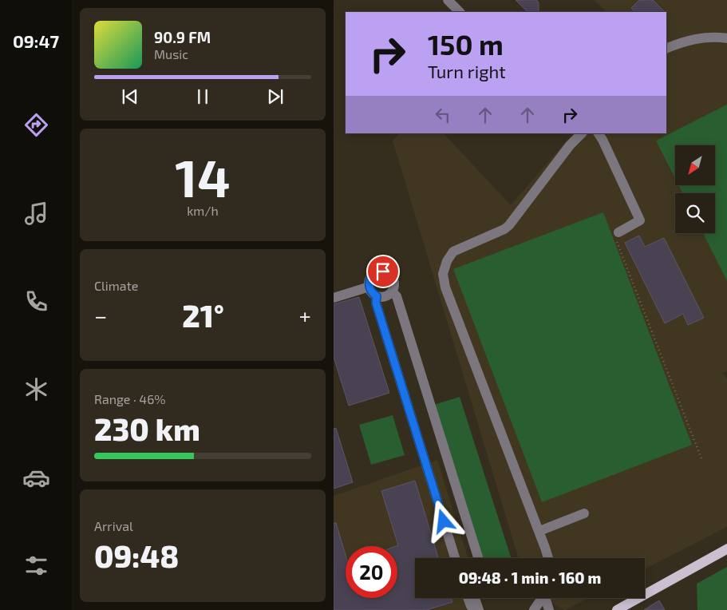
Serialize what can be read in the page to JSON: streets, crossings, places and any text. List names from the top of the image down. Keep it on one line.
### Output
{"north":"bottom left","page":{"tabs":"09:47","turn":["150 m","Turn right"],"song":["90.9 FM","Music"],"tile":[["14","km/h"],"Climate",["Range · 46%","230 km"],["Arrival","09:48"]],"heat":["−","21°","+"],"limit":"20","trip":"09:48 · 1 min · 160 m"}}
